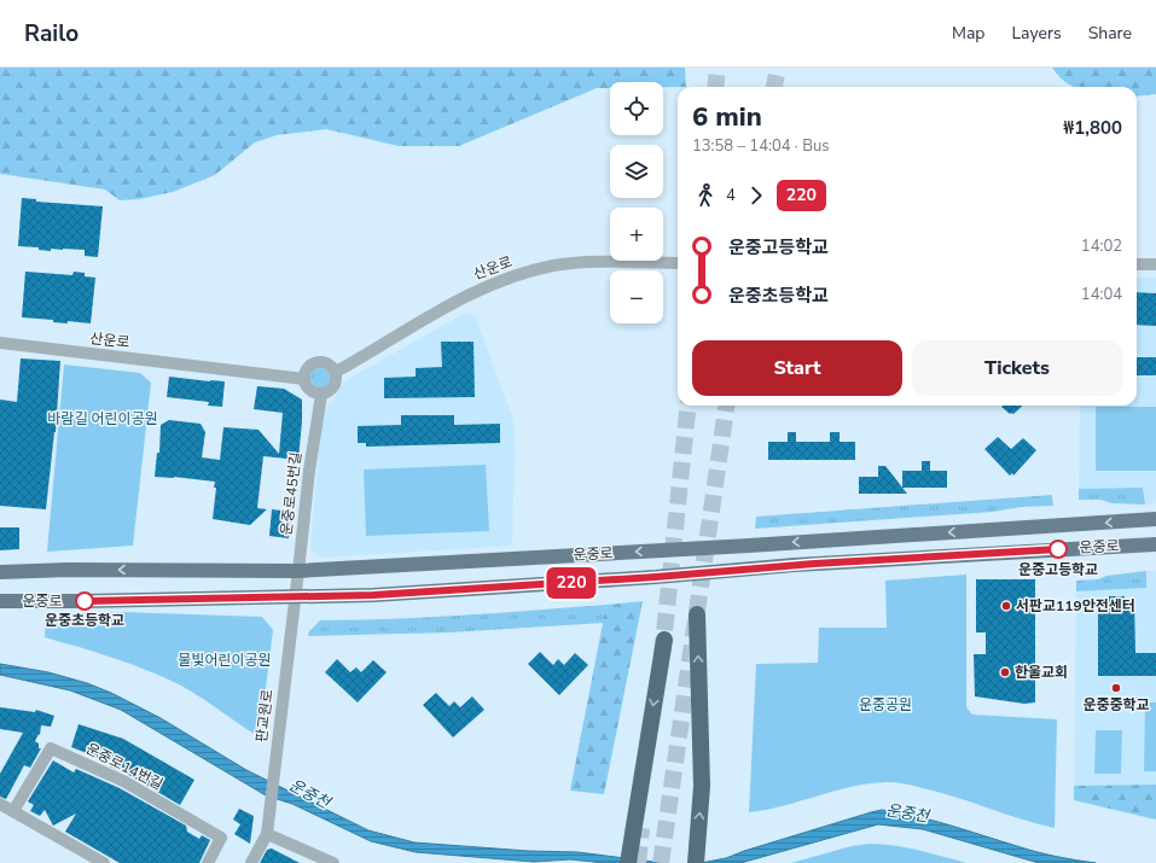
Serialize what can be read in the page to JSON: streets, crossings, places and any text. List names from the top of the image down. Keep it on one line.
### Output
{"streets":{"main road":["운중로"],"street":["산운로","운중로45번길","판교원로","운중로14번길"]},"crossings":[["산운로","운중로45번길"],["운중로45번길","운중로"],["운중로45번길","판교원로"],["운중로","판교원로"]],"water":["운중천"],"parks":["바람길 어린이공원","물빛어린이공원","운중공원"],"places":["운중고등학교","운중초등학교","서판교119안전센터","한울교회","운중중학교"],"lines":["bus line 220"],"page":{"header":"Railo","nav":["Map","Layers","Share"],"on_map":"220","map_buttons":["+","−"],"heading":["6 min","13:58 – 14:04 · Bus","₩1,800"],"legs":["4","220"],"list":[{"name":"운중고등학교","value":"14:02"},{"name":"운중초등학교","value":"14:04"}],"buttons":["Start","Tickets"]}}
